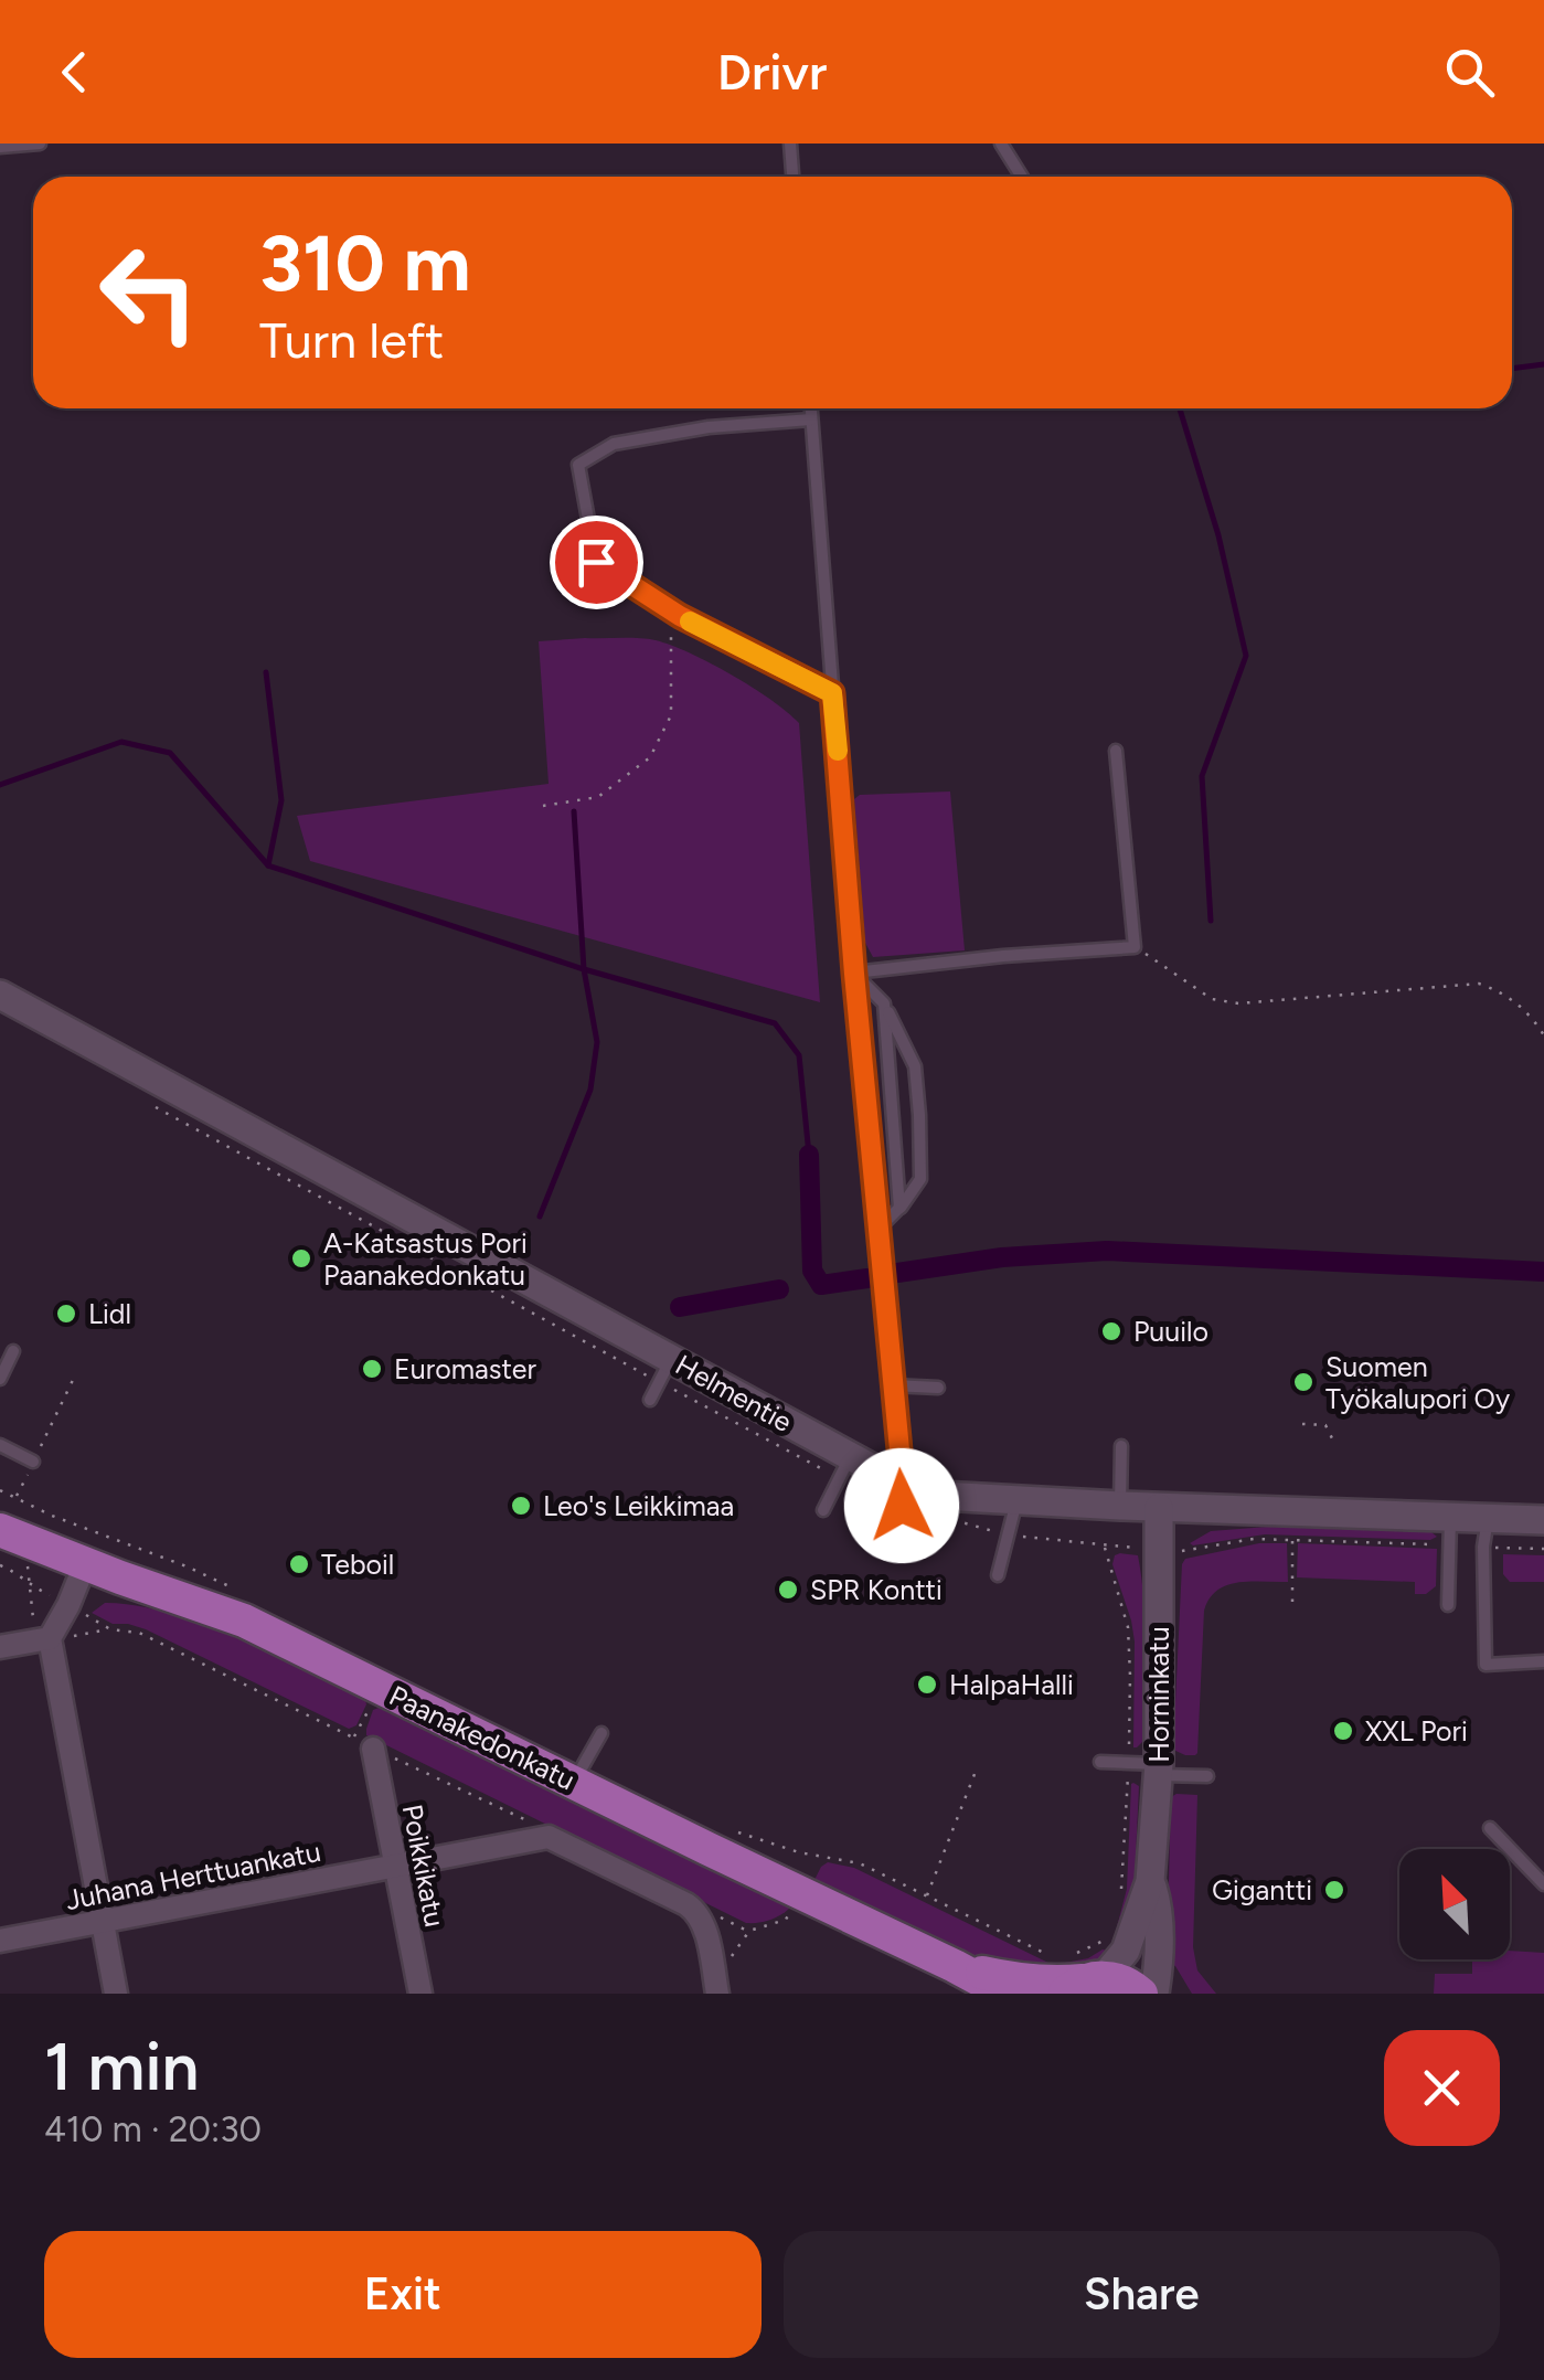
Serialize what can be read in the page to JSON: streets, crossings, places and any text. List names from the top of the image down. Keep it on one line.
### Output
{"streets":{"main road":["Paanakedonkatu"],"street":["Helmentie","Horninkatu","Poikkikatu","Juhana Herttuankatu"]},"crossings":[["Helmentie","Horninkatu"],["Horninkatu","Paanakedonkatu"],["Poikkikatu","Juhana Herttuankatu"]],"places":["A-Katsastus Pori Paanakedonkatu","Lidl","Puuilo","Euromaster","Suomen Työkalupori Oy","Leo's Leikkimaa","Teboil","SPR Kontti","HalpaHalli","XXL Pori","Gigantti"],"north":"top left","page":{"header":"Drivr","turn":["310 m","Turn left"],"heading":["1 min","410 m · 20:30"],"buttons":["Exit","Share"]}}
